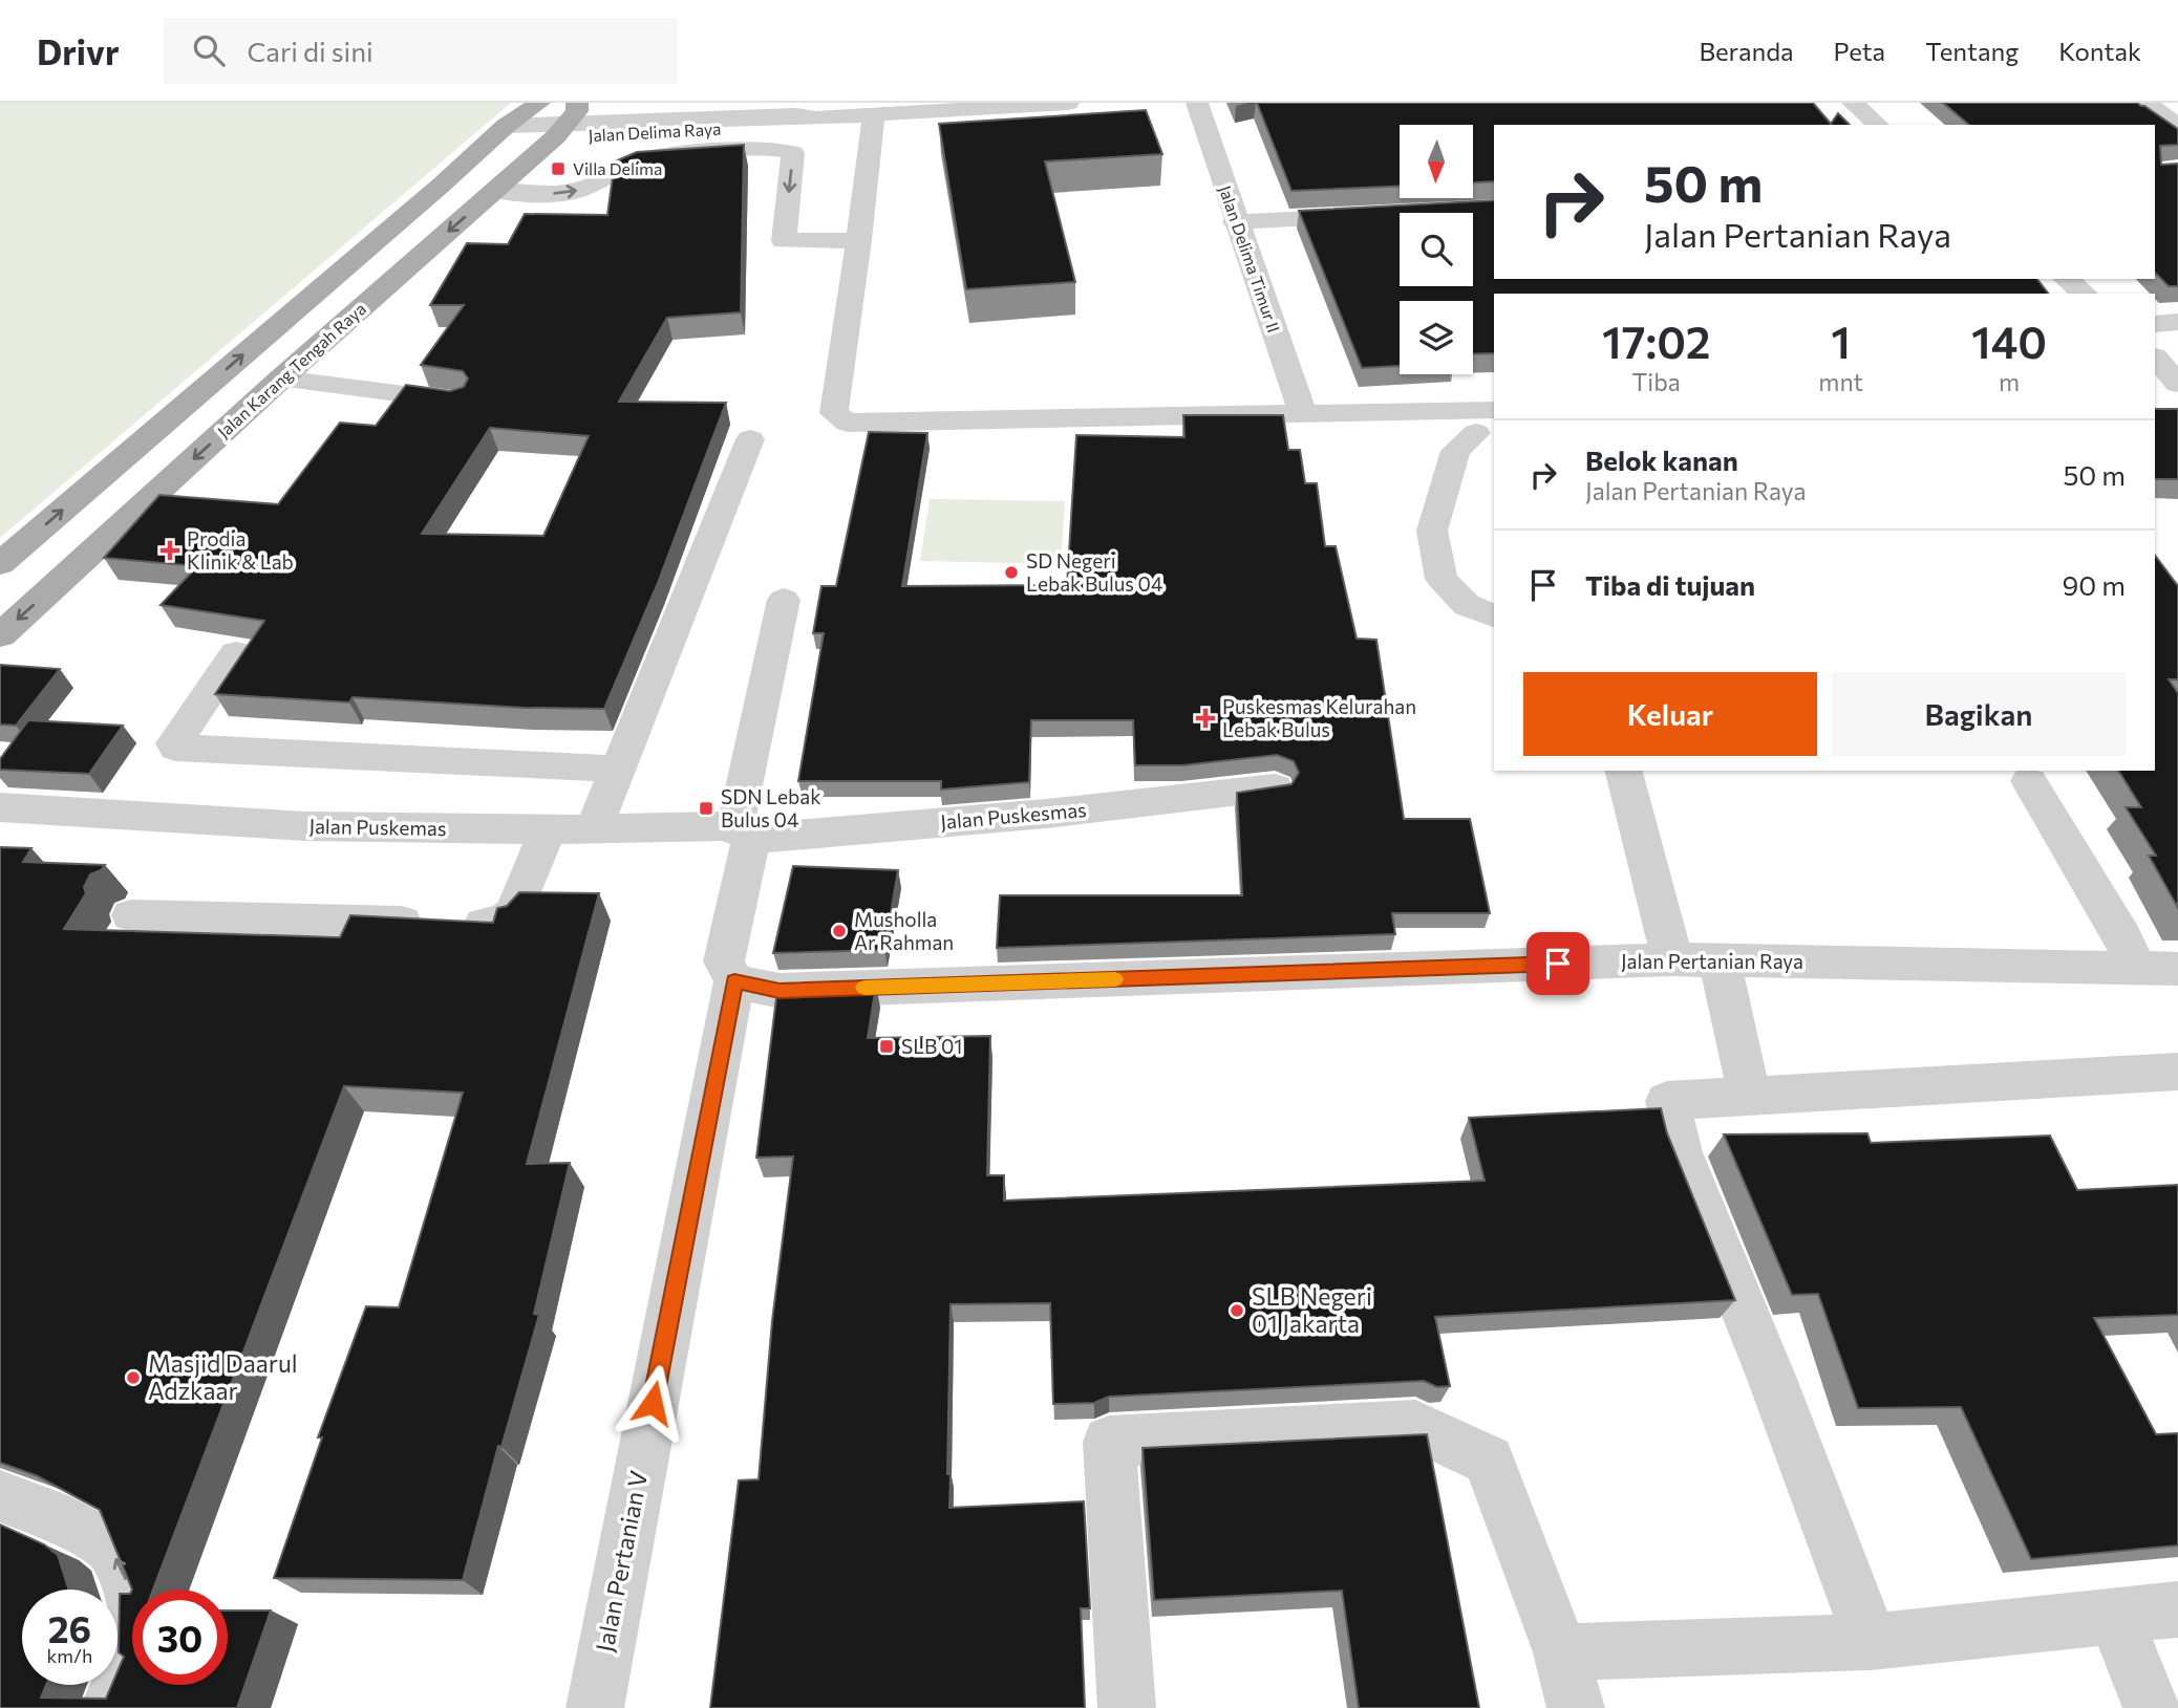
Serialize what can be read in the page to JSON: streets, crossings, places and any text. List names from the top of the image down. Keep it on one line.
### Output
{"streets":{"main road":["Jalan Karang Tengah Raya"],"street":["Jalan Delima Raya","Jalan Delima Timur II","Jalan Puskesmas","Jalan Puskemas","Jalan Pertanian Raya","Jalan Pertanian V"]},"crossings":[["Jalan Delima Raya","Jalan Karang Tengah Raya"],["Jalan Puskesmas","Jalan Puskemas"],["Jalan Pertanian Raya","Jalan Pertanian V"]],"places":{"transit":["Villa Delima","SDN Lebak Bulus 04","SLB 01"],"health":["Prodia Klinik & Lab","Puskesmas Kelurahan Lebak Bulus"],"other":["SD Negeri Lebak Bulus 04","Musholla Ar Rahman","SLB Negeri 01 Jakarta","Masjid Daarul Adzkaar"]},"north":"bottom","page":{"header":"Drivr","search":"Cari di sini","nav":["Beranda","Peta","Tentang","Kontak"],"turn":["50 m","Jalan Pertanian Raya"],"eta":["17:02","Tiba","1","mnt","140","m"],"list":[{"name":"Belok kanan","note":"Jalan Pertanian Raya","value":"50 m"},{"name":"Tiba di tujuan","value":"90 m"}],"buttons":["Keluar","Bagikan"],"speed":"26 km/h","limit":"30"}}
